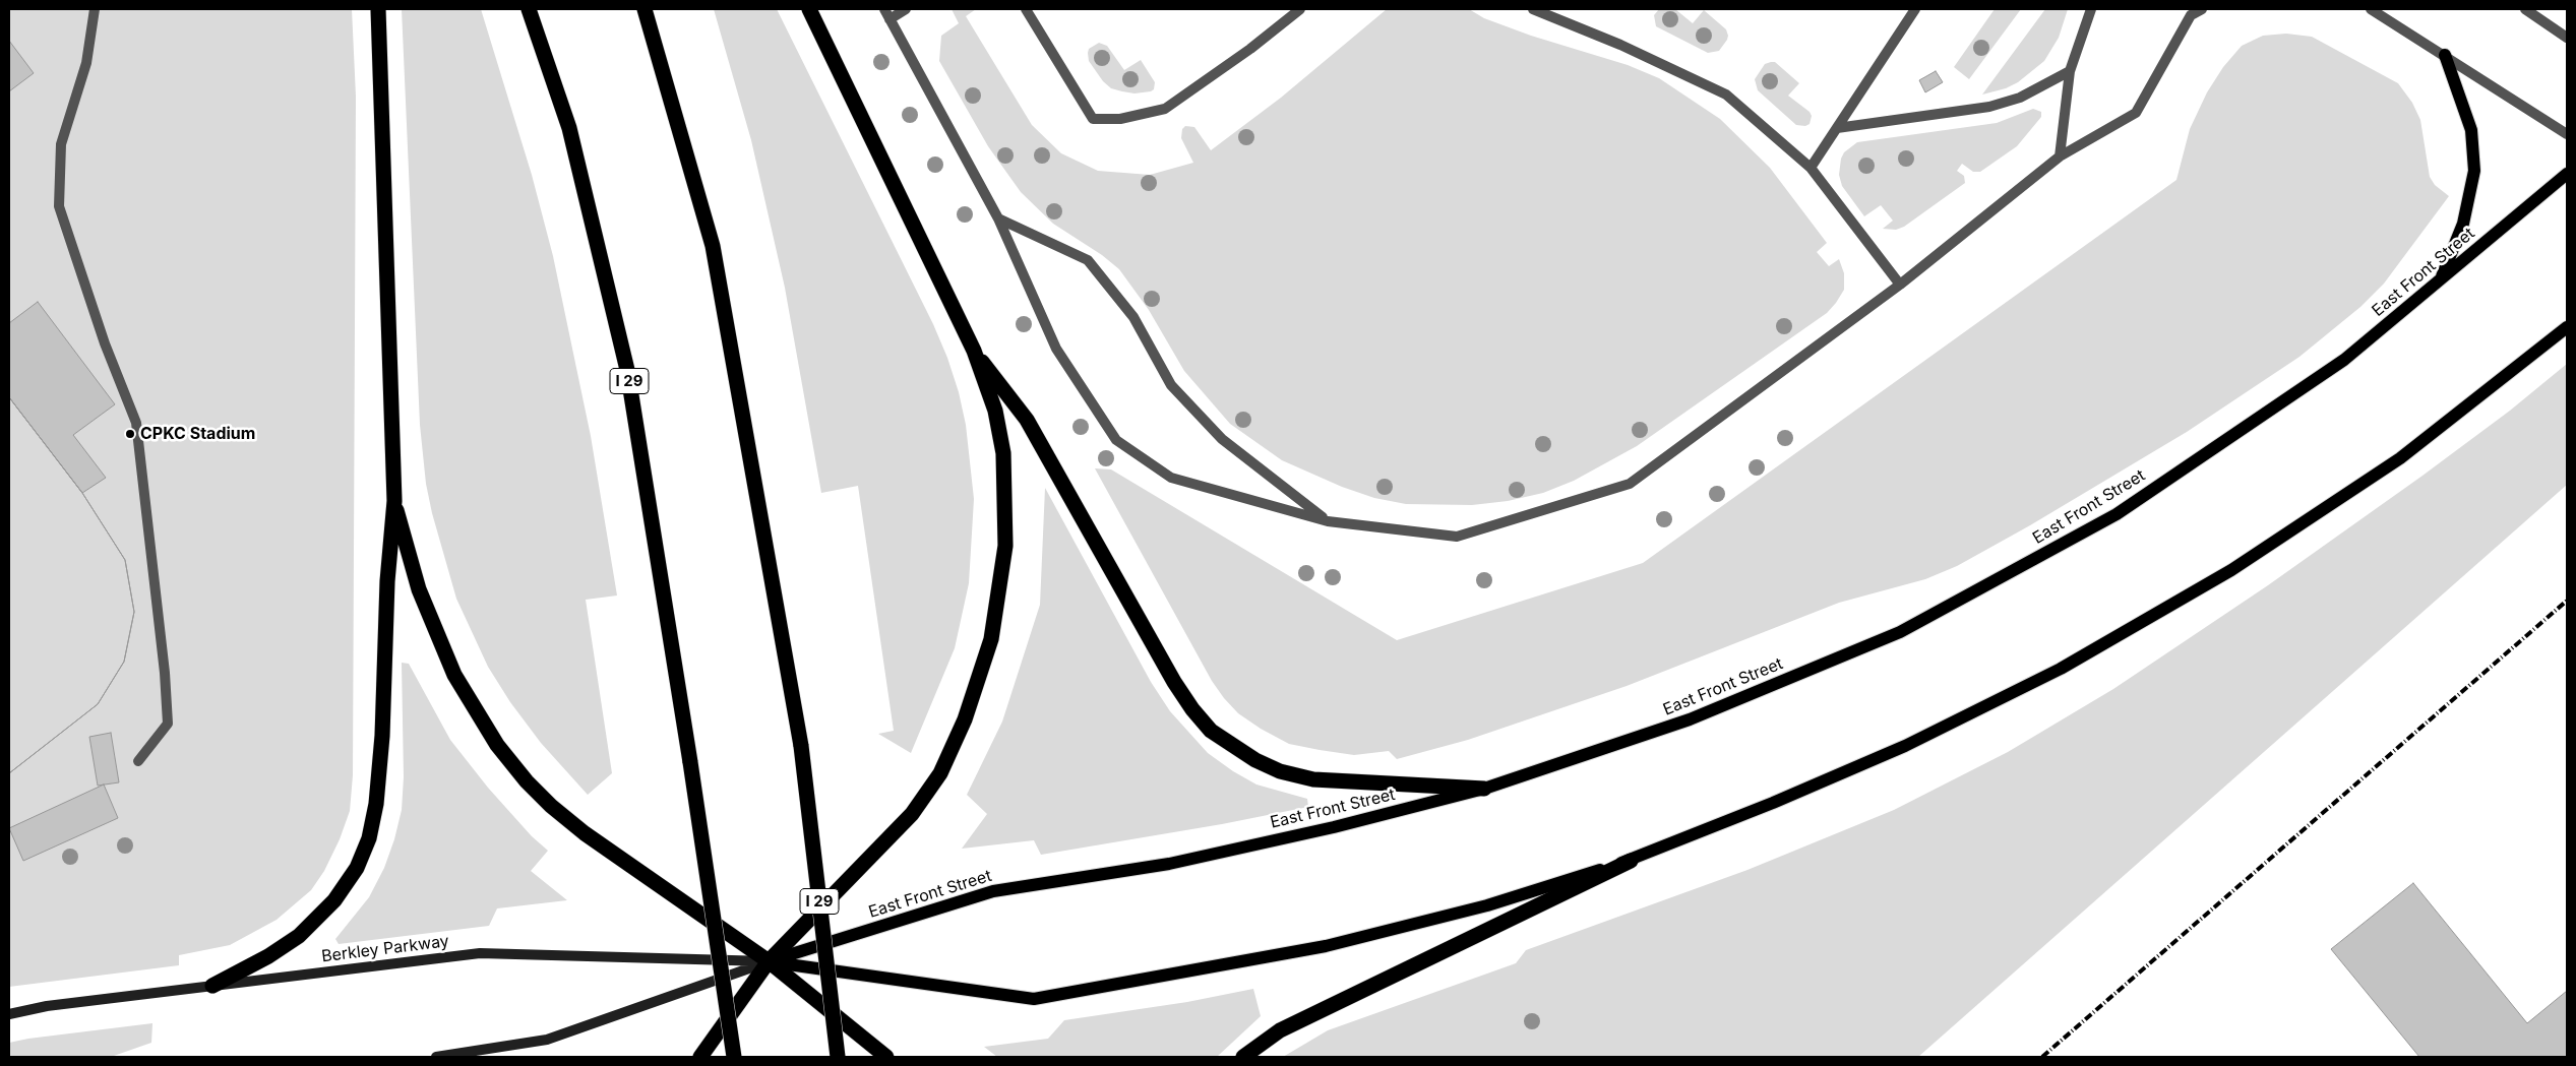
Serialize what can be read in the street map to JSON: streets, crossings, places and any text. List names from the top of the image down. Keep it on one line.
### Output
{"streets":{"highway":["I 29"],"main road":["East Front Street","Berkley Parkway"]},"crossings":[["East Front Street","Berkley Parkway"]],"places":["CPKC Stadium"]}
